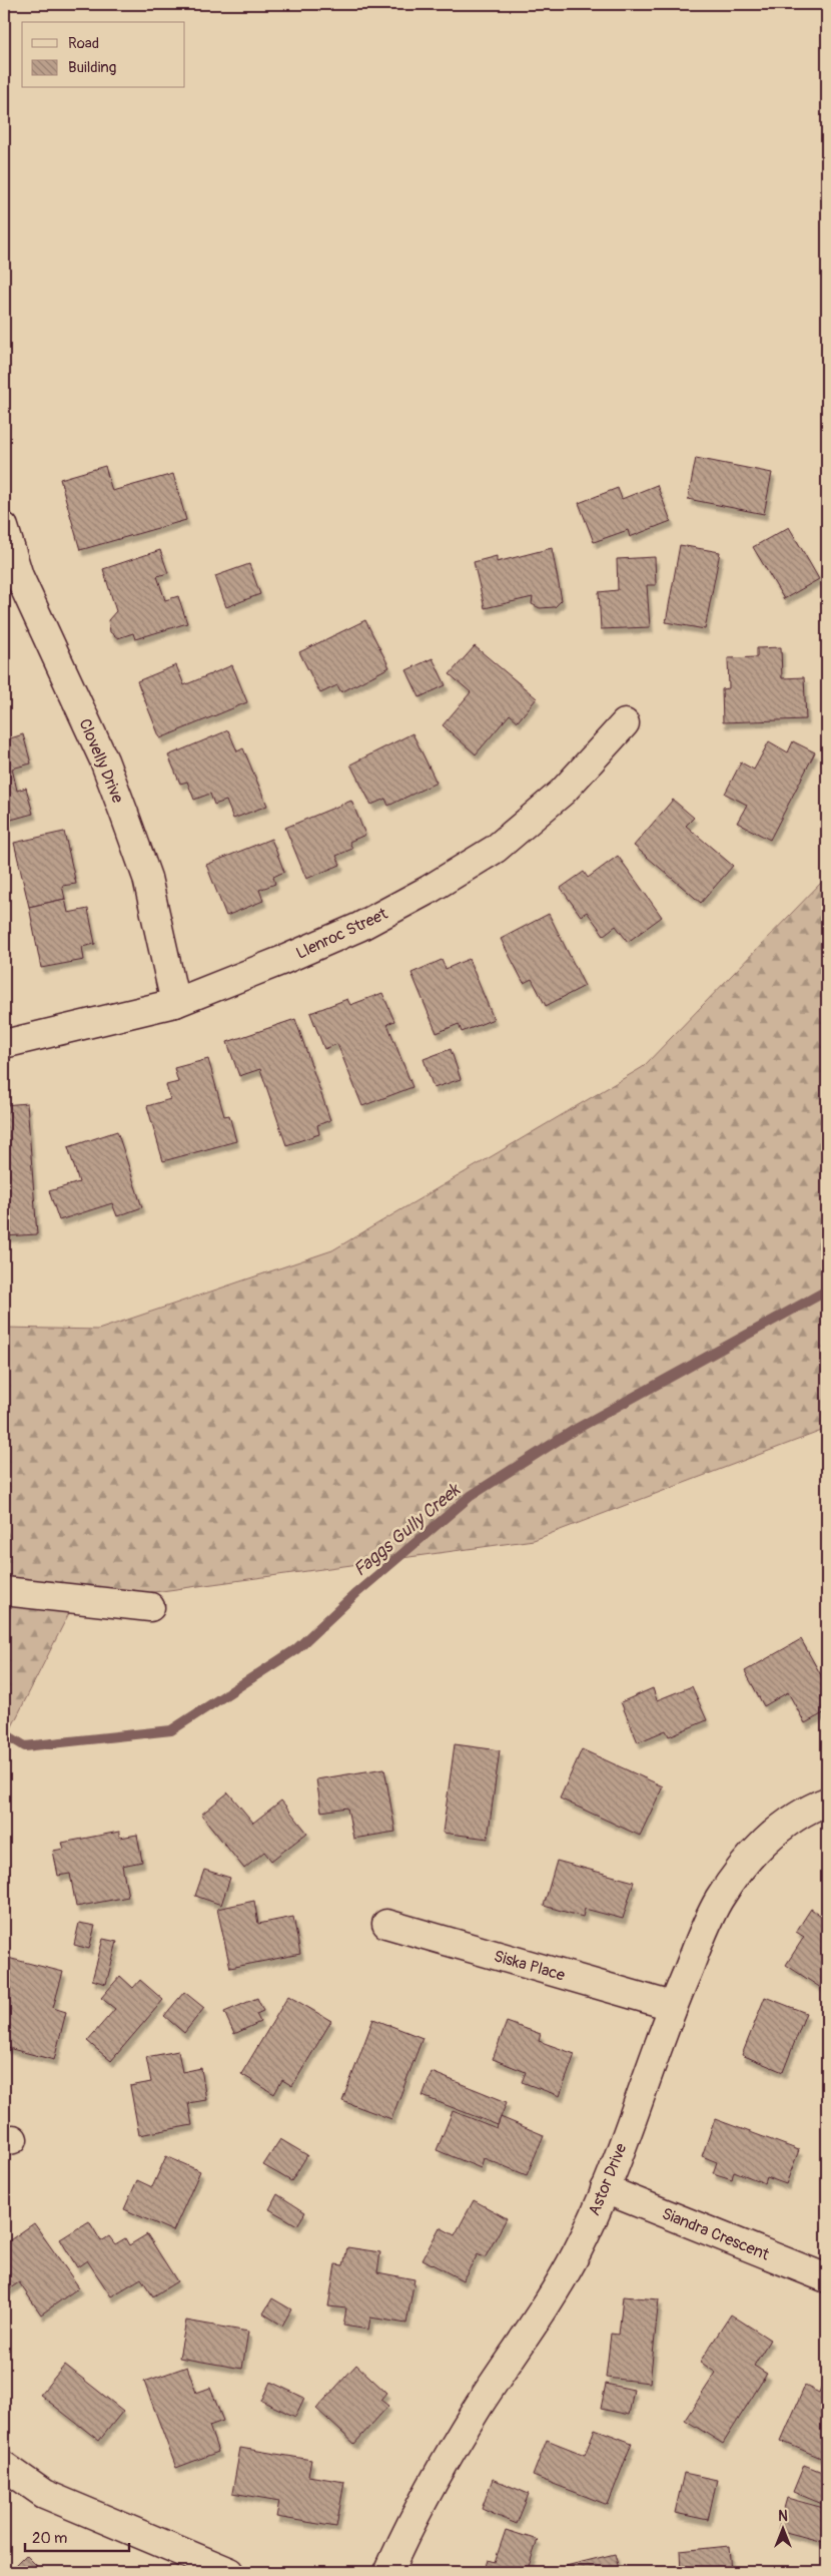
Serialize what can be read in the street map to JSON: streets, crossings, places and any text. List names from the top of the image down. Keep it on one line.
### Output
{"streets":{"street":["Clovelly Drive","Llenroc Street","Siska Place","Astor Drive","Siandra Crescent"]},"crossings":[["Clovelly Drive","Llenroc Street"],["Siska Place","Astor Drive"],["Astor Drive","Siandra Crescent"]],"water":["Faggs Gully Creek"],"legend":["Road","Building"],"scale_bar":"20 m","north":"top"}
